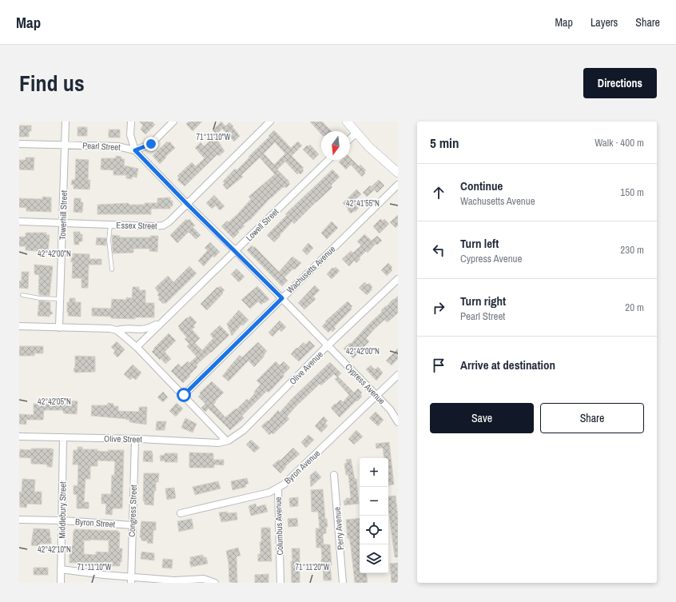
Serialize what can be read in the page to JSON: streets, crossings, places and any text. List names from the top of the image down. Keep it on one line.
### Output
{"streets":{"street":["Pearl Street","Towerhill Street","Lowell Street","Essex Street","Wachusetts Avenue","Olive Avenue","Cypress Avenue","Olive Street","Byron Avenue","Middlebury Street","Congress Street","Byron Street","Columbus Avenue","Perry Avenue"]},"crossings":[["Pearl Street","Towerhill Street"],["Pearl Street","Cypress Avenue"],["Towerhill Street","Lowell Street"],["Towerhill Street","Essex Street"],["Lowell Street","Cypress Avenue"],["Essex Street","Cypress Avenue"],["Wachusetts Avenue","Cypress Avenue"],["Olive Avenue","Cypress Avenue"],["Olive Avenue","Olive Street"],["Cypress Avenue","Byron Avenue"],["Olive Street","Middlebury Street"],["Olive Street","Congress Street"],["Byron Avenue","Columbus Avenue"],["Middlebury Street","Byron Street"],["Congress Street","Byron Street"]],"north":"bottom","page":{"header":"Map","nav":["Map","Layers","Share"],"title":"Find us","buttons":["Directions",["Save","Share"]],"heading":["5 min","Walk · 400 m"],"list":[["Continue","Wachusetts Avenue","150 m"],["Turn left","Cypress Avenue","230 m"],["Turn right","Pearl Street","20 m"],"Arrive at destination"],"map_buttons":["+","−"]},"coordinates":["71°11'10\"W","42°41'55\"N","42°42'00\"N","42°42'05\"N","42°42'10\"N","71°11'20\"W"]}
